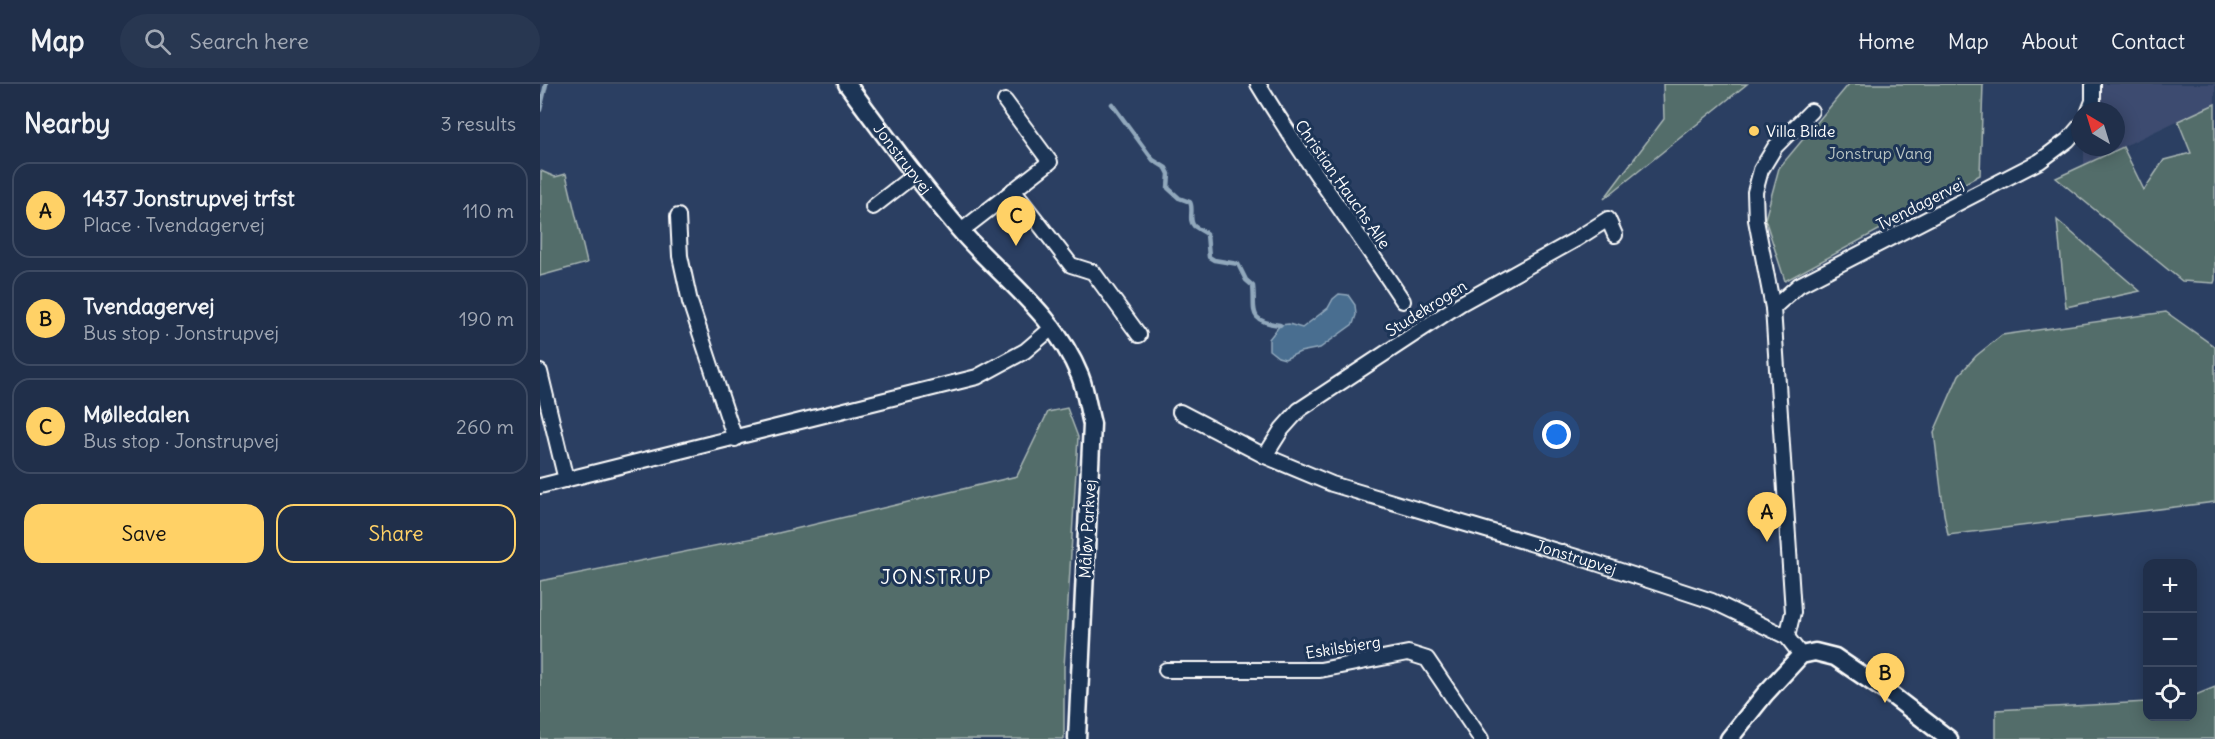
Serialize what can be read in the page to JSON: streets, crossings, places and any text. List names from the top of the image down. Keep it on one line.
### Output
{"streets":{"street":["Jonstrupvej","Christian Hauchs Alle","Tvendagervej","Studekrogen","Måløv Parkvej","Eskilsbjerg"]},"crossings":[["Jonstrupvej","Studekrogen"],["Jonstrupvej","Måløv Parkvej"]],"districts":["JONSTRUP"],"parks":["Jonstrup Vang"],"places":["Villa Blide"],"north":"top left","page":{"header":"Map","search":"Search here","nav":["Home","Map","About","Contact"],"heading":["Nearby","3 results"],"list":[{"mark":"A","name":"1437 Jonstrupvej trfst","note":"Place · Tvendagervej","value":"110 m"},{"mark":"B","name":"Tvendagervej","note":"Bus stop · Jonstrupvej","value":"190 m"},{"mark":"C","name":"Mølledalen","note":"Bus stop · Jonstrupvej","value":"260 m"}],"pins":["C","A","B"],"buttons":["Save","Share"],"map_buttons":["+","−"]}}
